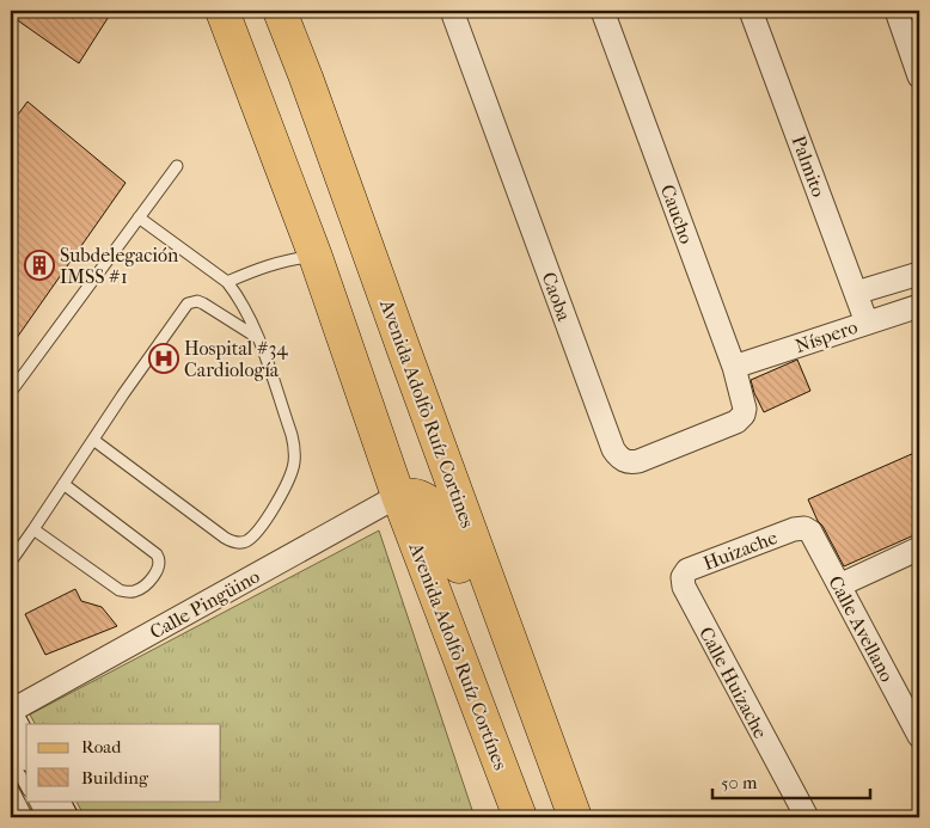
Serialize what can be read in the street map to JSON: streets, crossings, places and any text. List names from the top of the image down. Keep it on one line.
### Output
{"streets":{"main road":["Avenida Adolfo Ruíz Cortines","Avenida Adolfo Ruíz Cortínes"],"street":["Palmito","Caucho","Caoba","Níspero","Huizache","Calle Pingüino","Calle Avellano","Calle Huizache"]},"crossings":[["Palmito","Níspero"],["Caucho","Caoba"],["Caucho","Níspero"],["Huizache","Calle Avellano"],["Huizache","Calle Huizache"],["Calle Pingüino","Avenida Adolfo Ruíz Cortínes"]],"places":{"building":["Subdelegación IMSS #1"],"hospital":["Hospital #34 Cardiología"]},"legend":["Road","Building"],"scale_bar":"50 m"}
